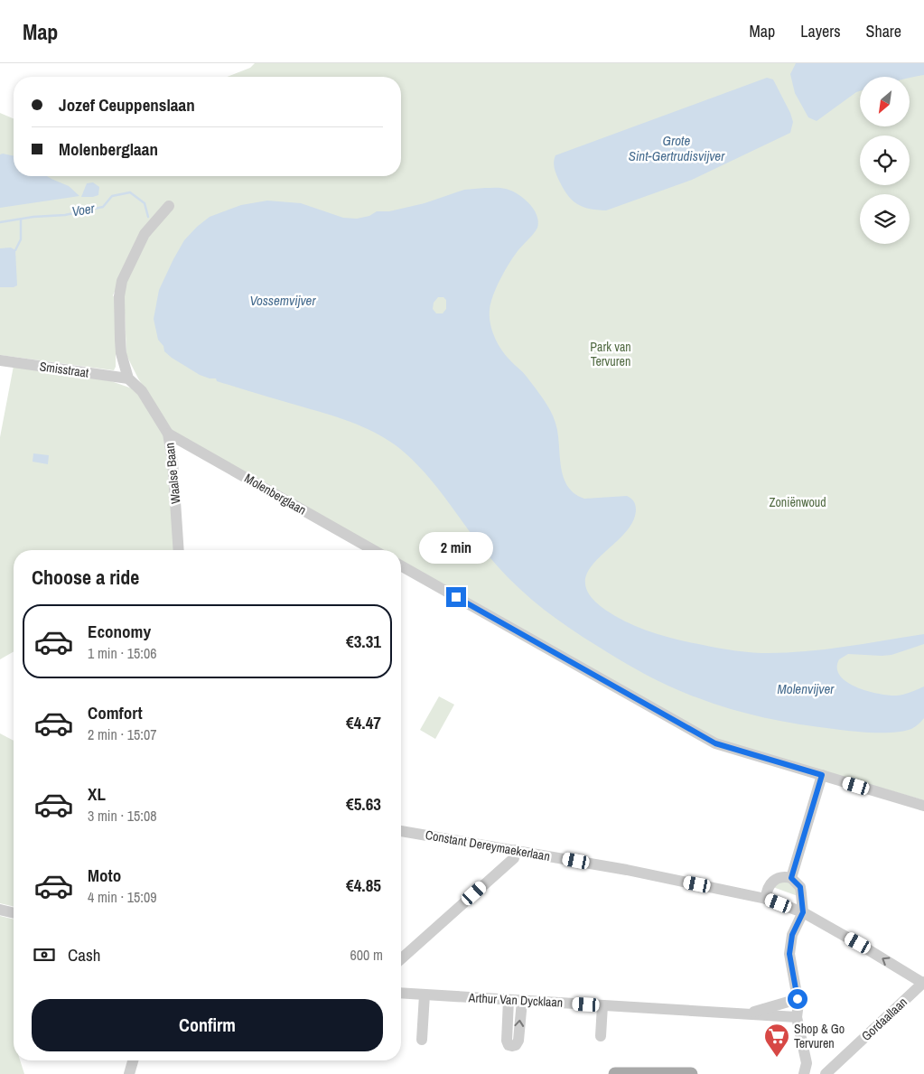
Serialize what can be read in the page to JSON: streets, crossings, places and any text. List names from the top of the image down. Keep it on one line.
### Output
{"streets":{"street":["Smisstraat","Waalse Baan","Molenberglaan","Constant Dereymaekerlaan","Arthur Van Dycklaan","Gordaallaan"]},"crossings":[["Smisstraat","Waalse Baan"],["Waalse Baan","Molenberglaan"],["Constant Dereymaekerlaan","Gordaallaan"]],"water":["Grote Sint-Gertrudisvijver","Voer","Vossemvijver","Molenvijver"],"parks":["Park van Tervuren","Zoniënwoud"],"places":{"supermarket":["Shop & Go Tervuren"]},"north":"bottom left","page":{"header":"Map","nav":["Map","Layers","Share"],"banner":["Jozef Ceuppenslaan","Molenberglaan"],"bubble":"2 min","heading":"Choose a ride","list":[{"name":"Economy","note":"1 min · 15:06","value":"€3.31"},{"name":"Comfort","note":"2 min · 15:07","value":"€4.47"},{"name":"XL","note":"3 min · 15:08","value":"€5.63"},{"name":"Moto","note":"4 min · 15:09","value":"€4.85"}],"pay":["Cash","600 m"],"buttons":"Confirm"}}
